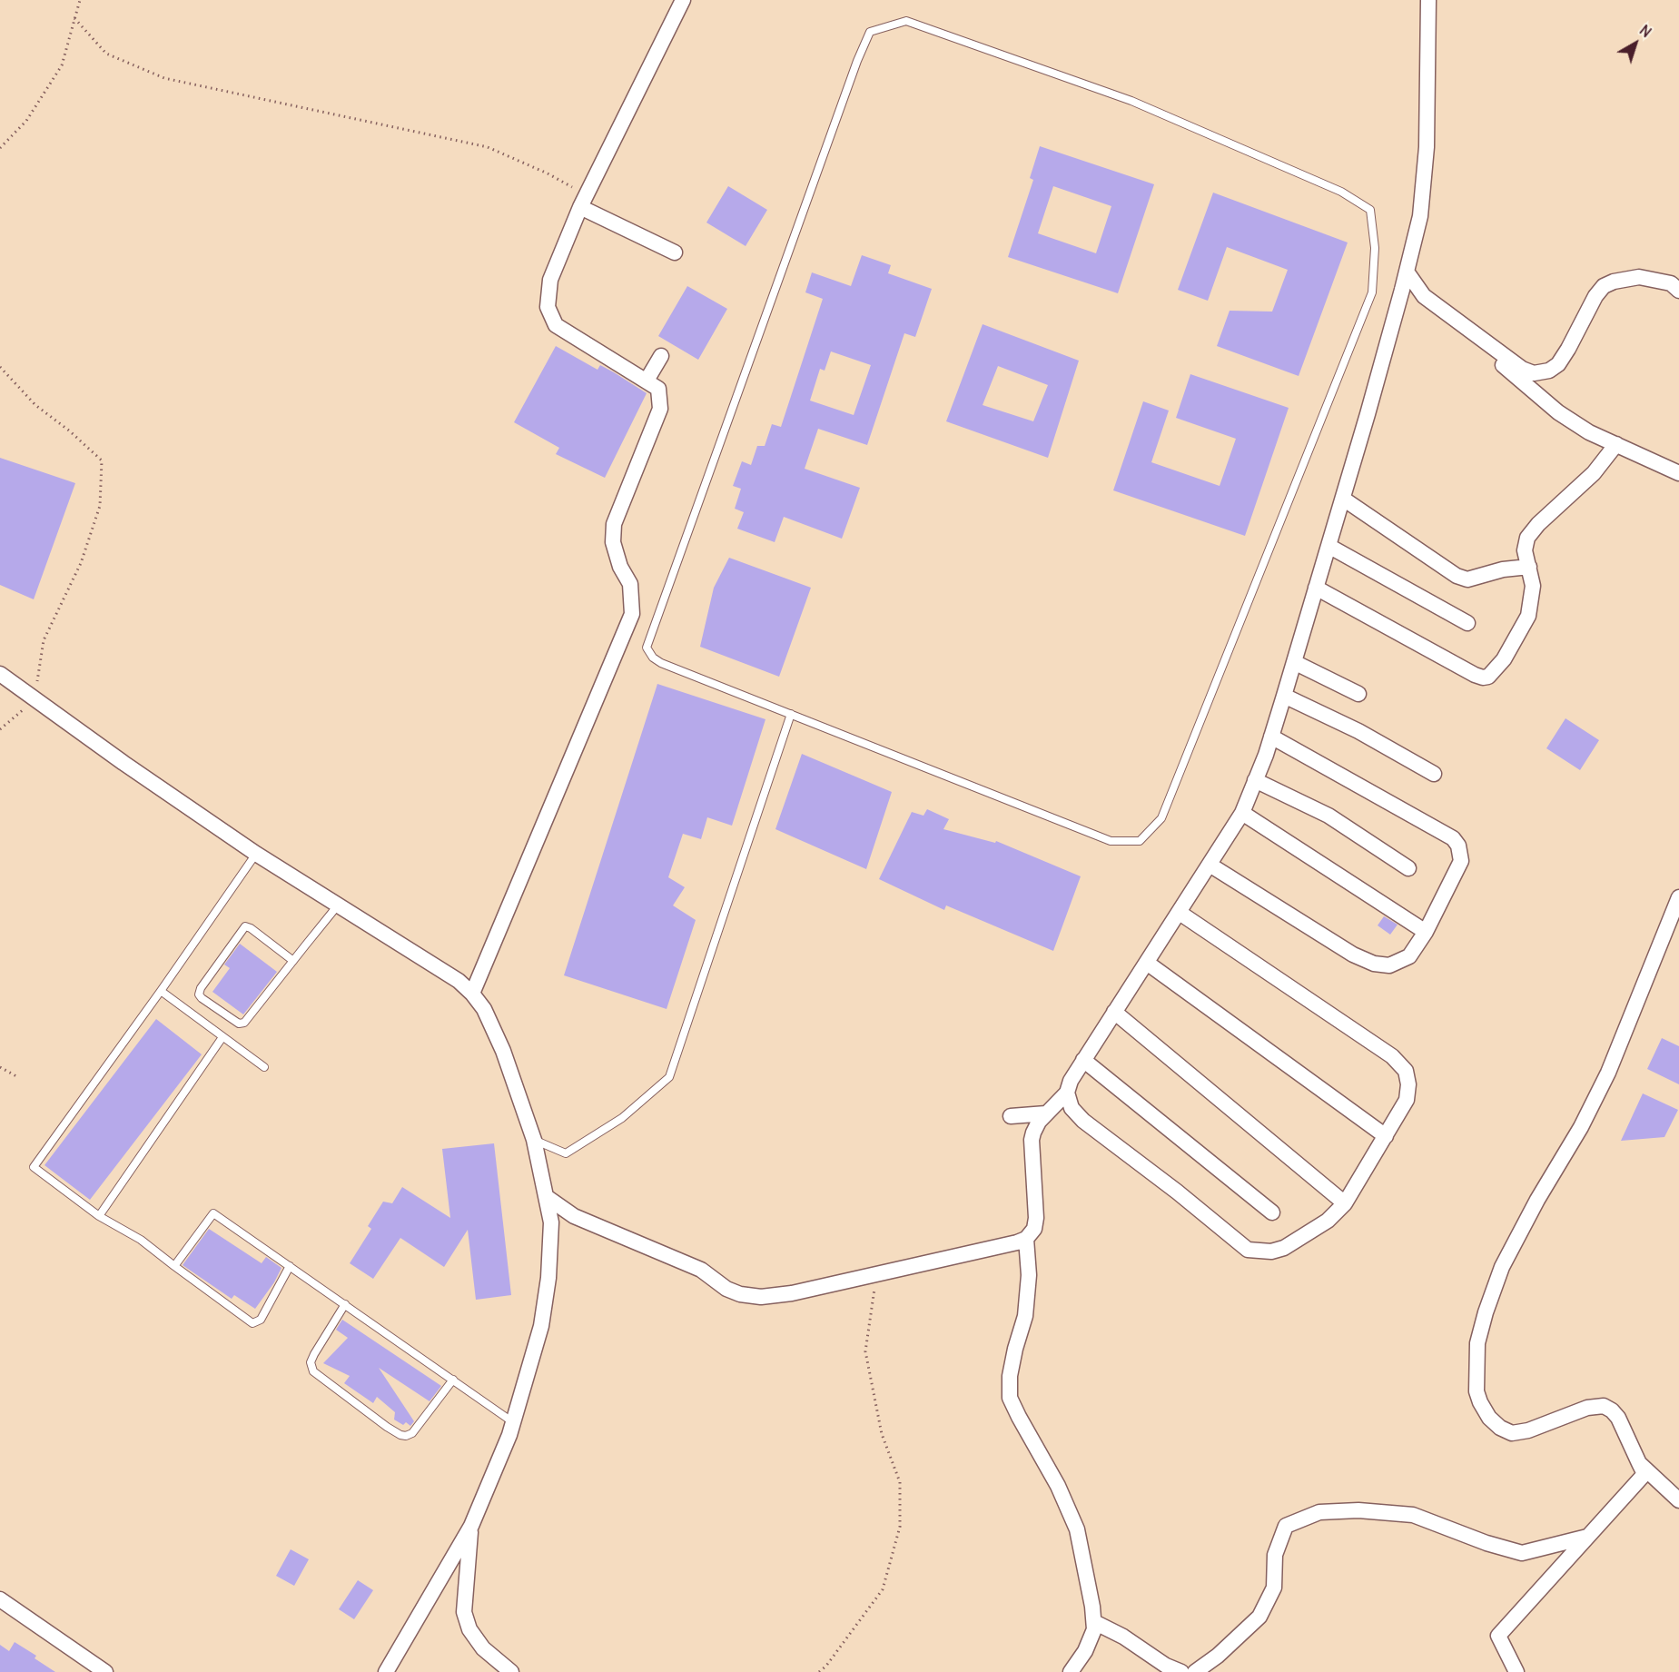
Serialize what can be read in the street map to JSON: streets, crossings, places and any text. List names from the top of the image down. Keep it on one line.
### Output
{"north":"top right"}
